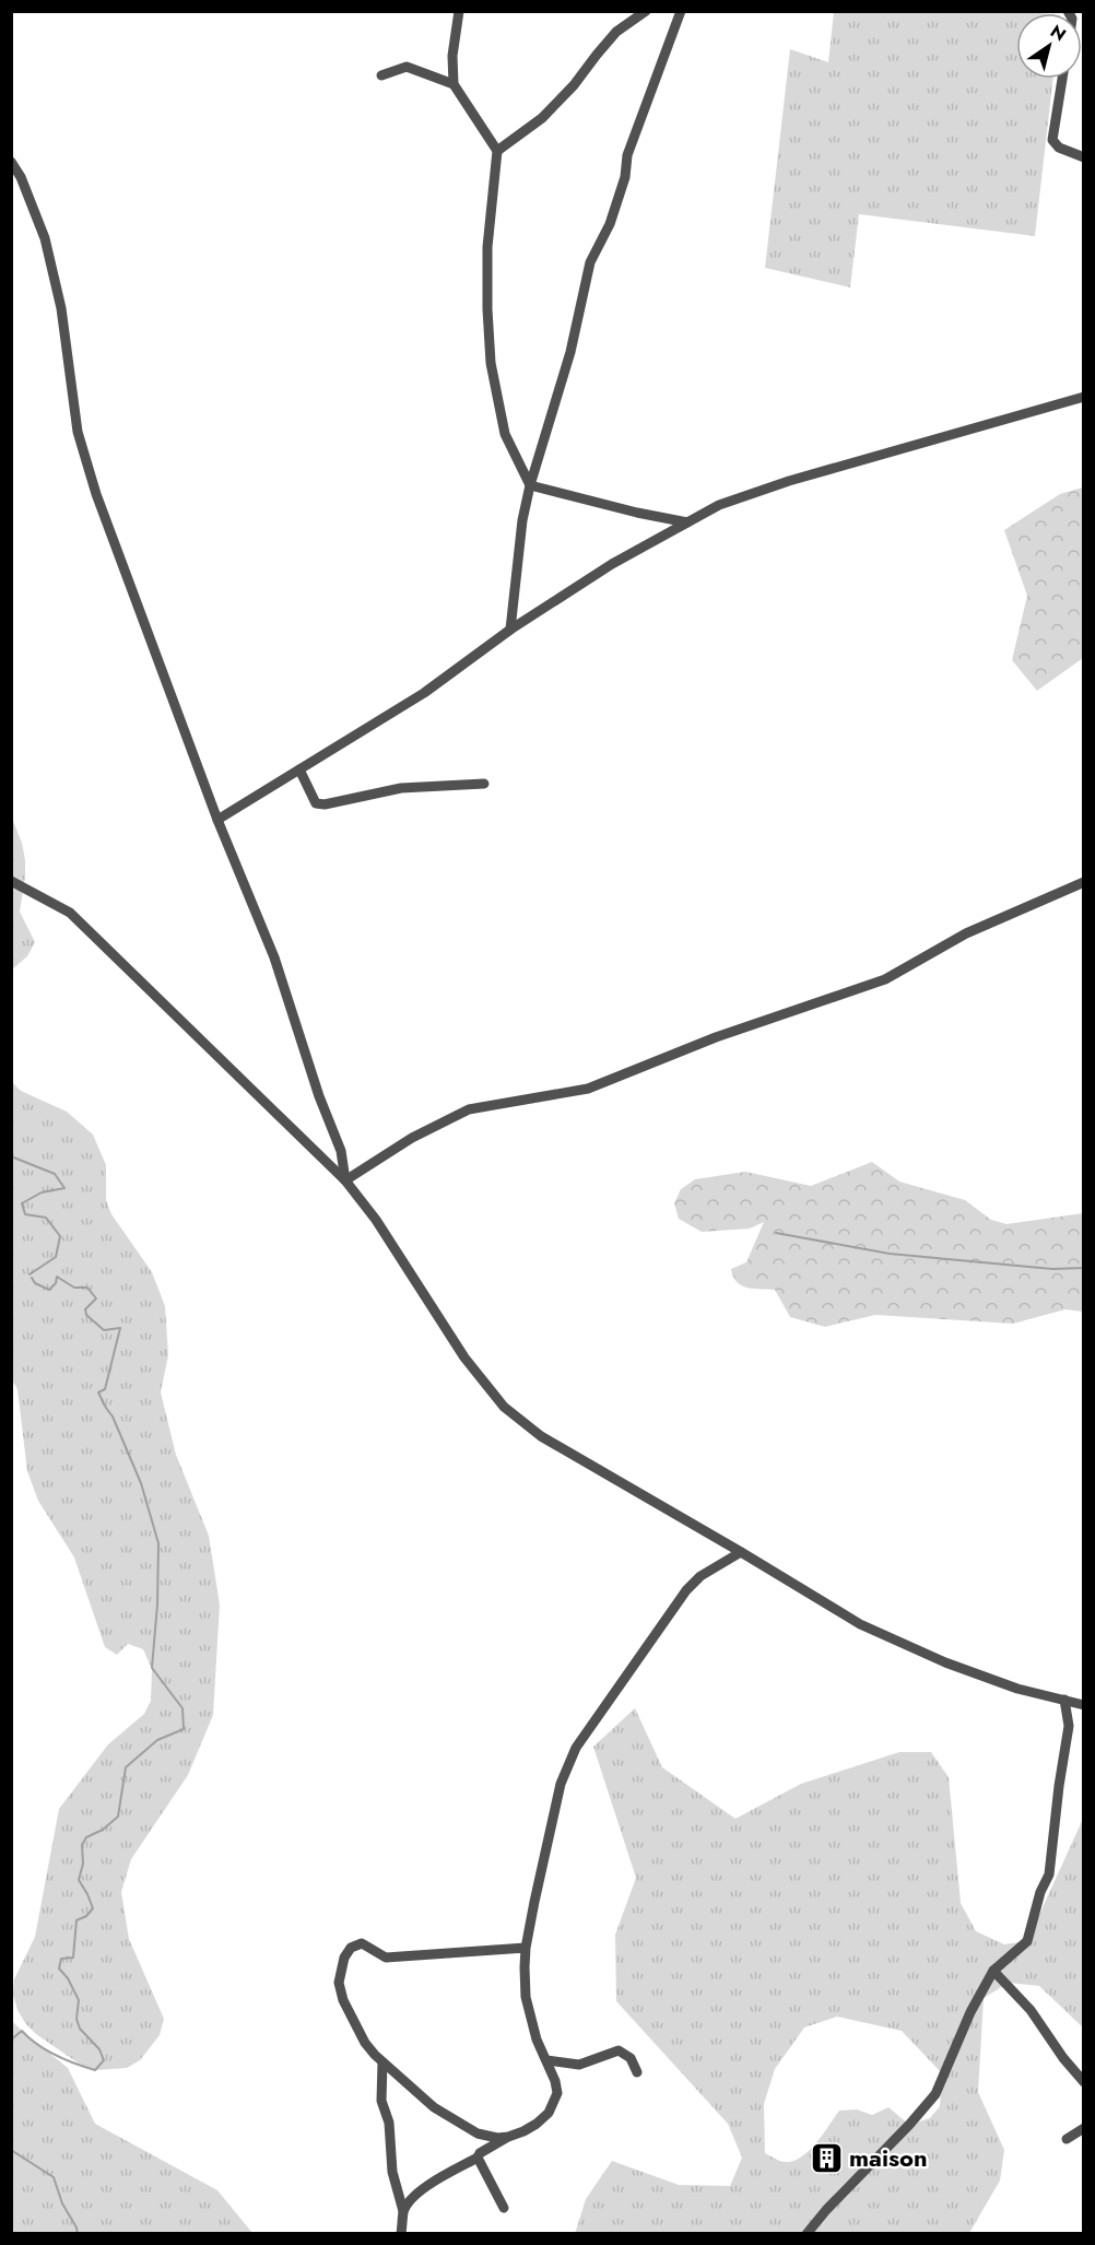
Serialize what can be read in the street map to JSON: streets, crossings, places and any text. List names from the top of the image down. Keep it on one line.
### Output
{"places":{"building":["maison"]},"north":"top right"}
